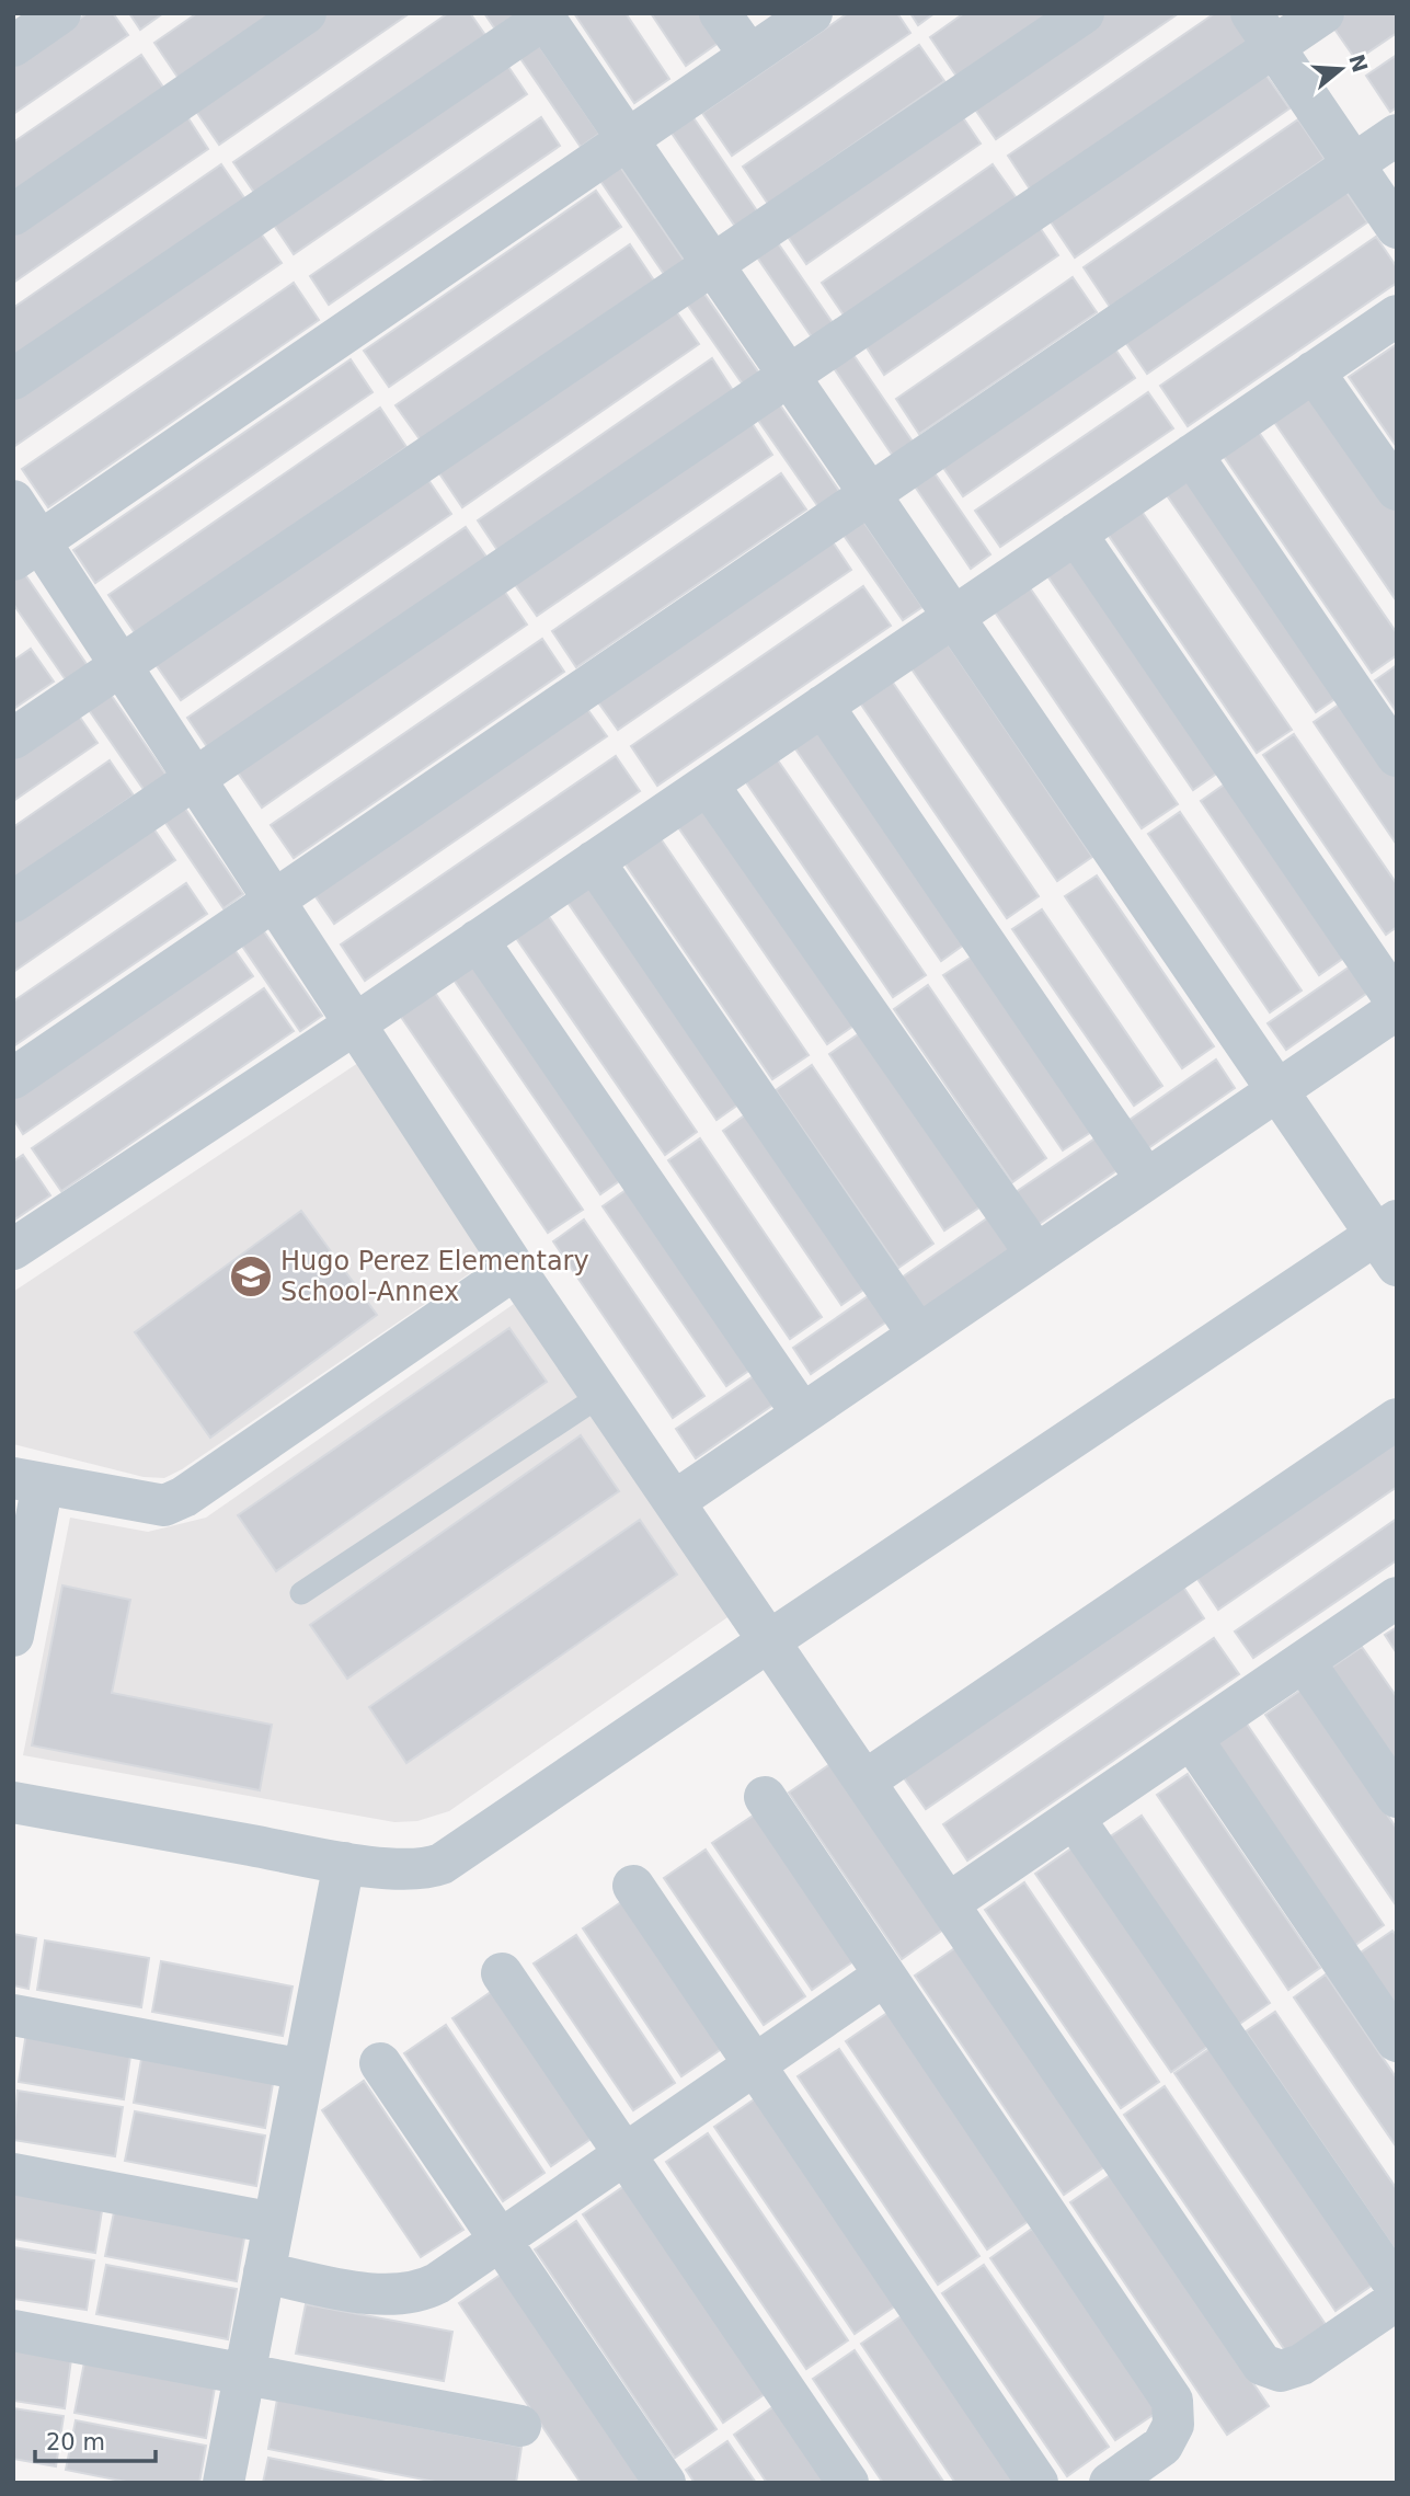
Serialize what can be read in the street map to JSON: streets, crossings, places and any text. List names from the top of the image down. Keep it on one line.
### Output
{"places":{"school or university":["Hugo Perez Elementary School-Annex"]},"scale_bar":"20 m","north":"right"}
